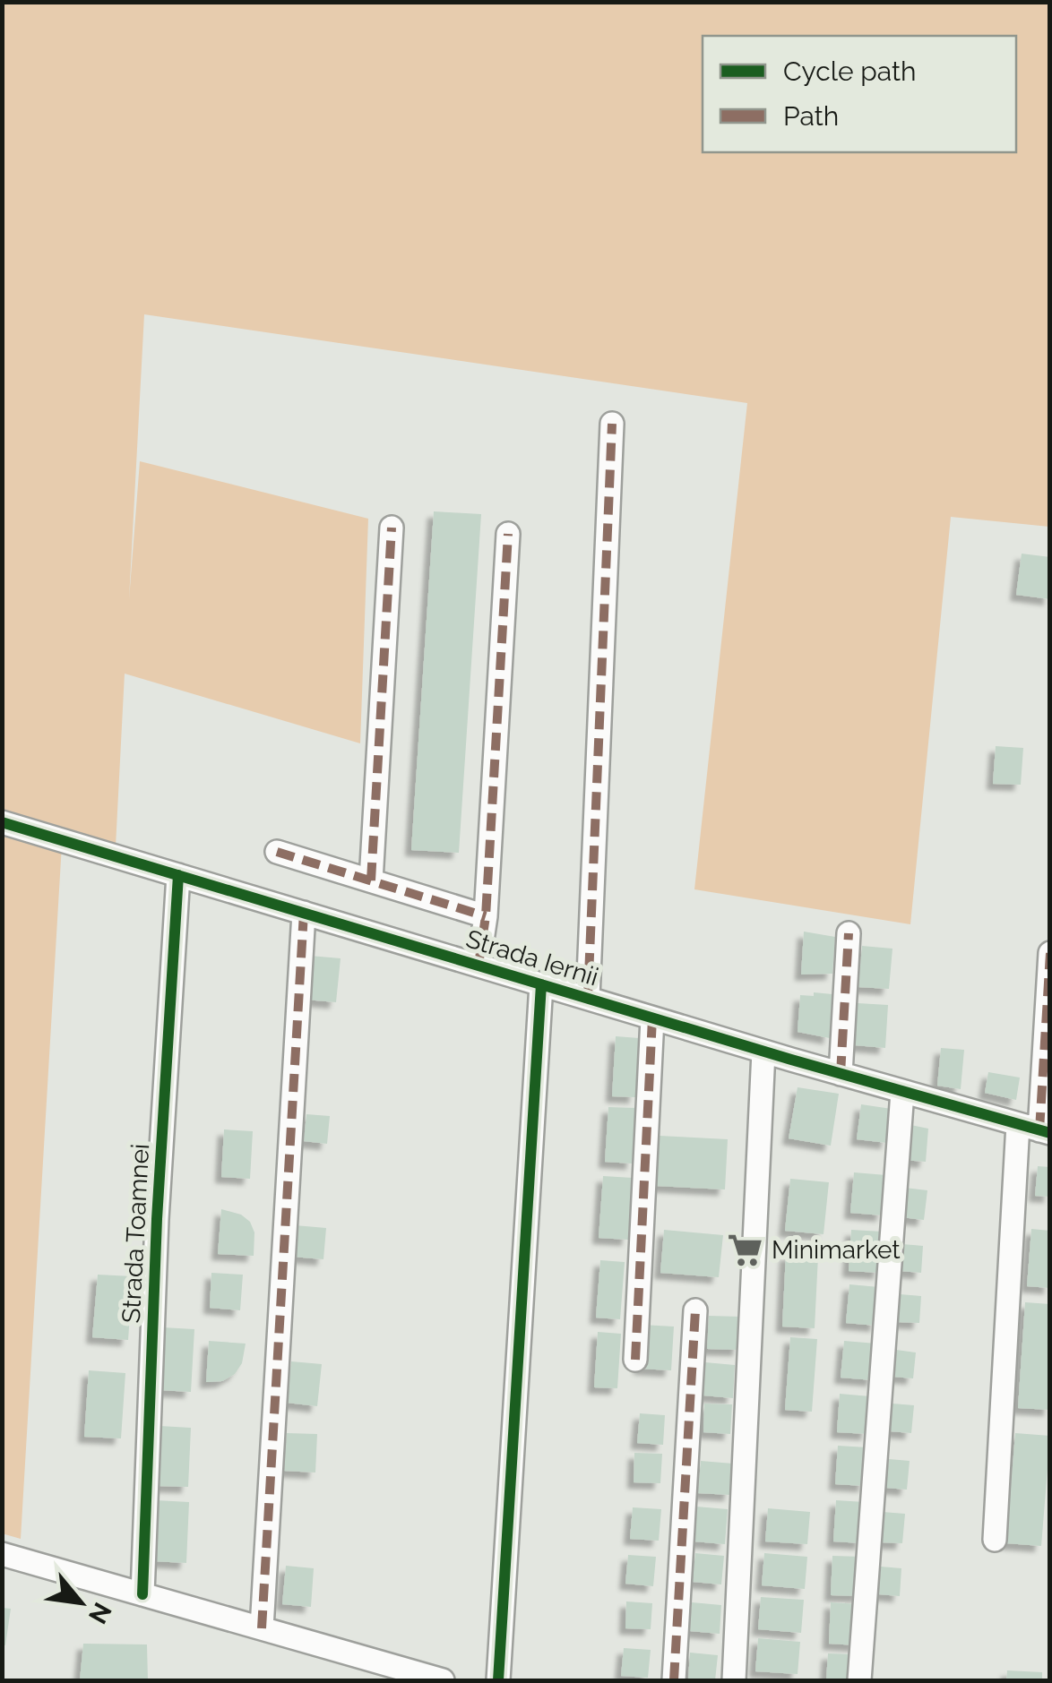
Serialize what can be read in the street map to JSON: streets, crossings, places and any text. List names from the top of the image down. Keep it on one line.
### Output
{"streets":{"street":["Strada Iernii","Strada Toamnei"]},"crossings":[["Strada Iernii","Strada Toamnei"]],"places":{"supermarket":["Minimarket"]},"legend":["Cycle path","Path"],"north":"bottom right"}
